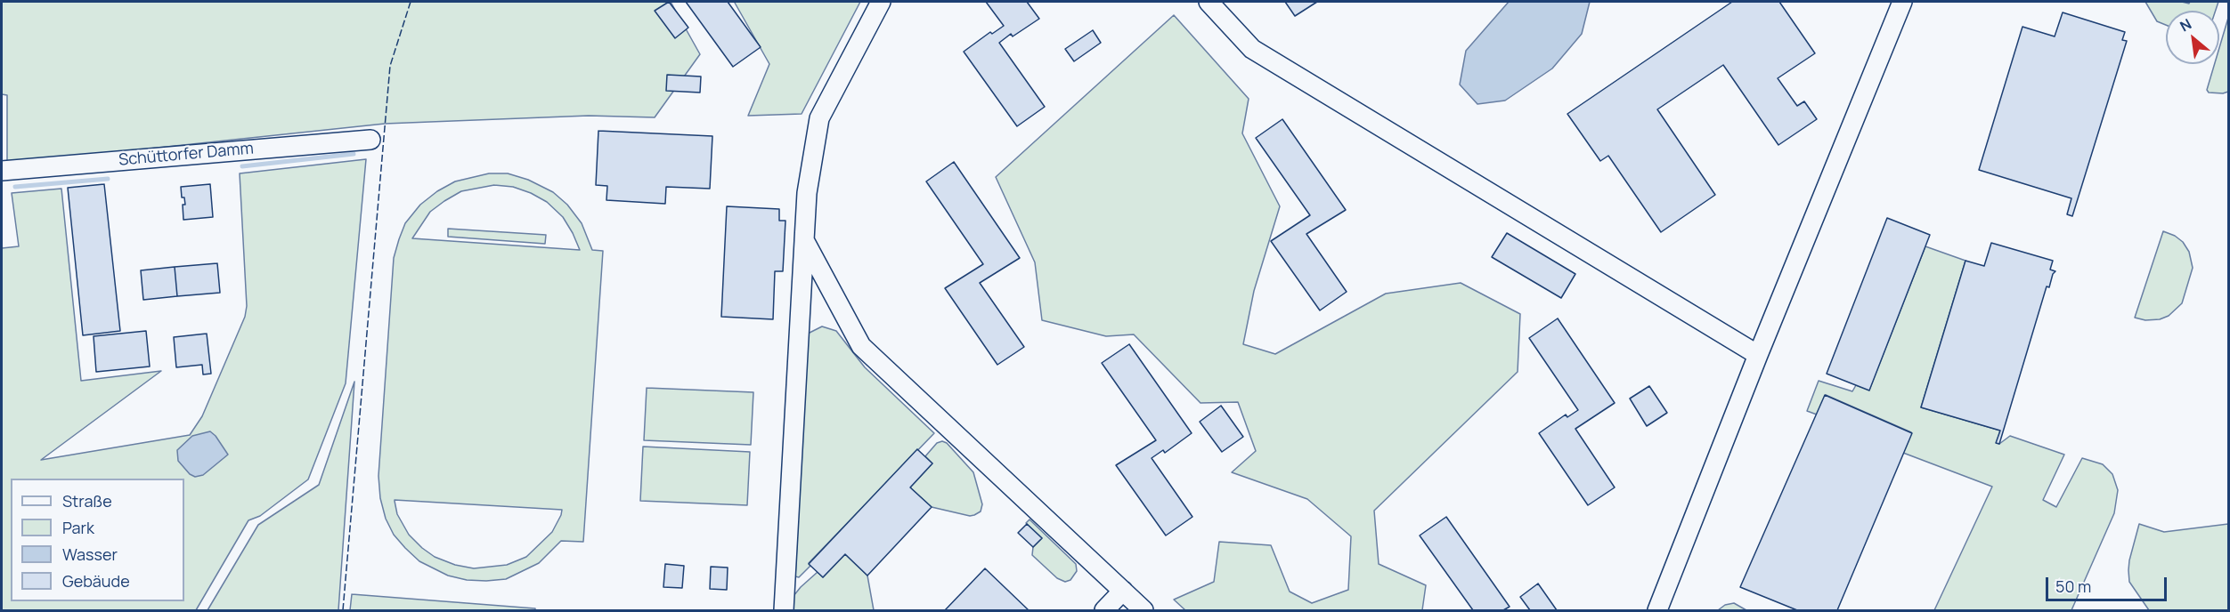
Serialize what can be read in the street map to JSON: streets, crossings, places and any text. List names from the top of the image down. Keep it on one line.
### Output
{"streets":{"street":["Schüttorfer Damm"]},"legend":["Straße","Park","Wasser","Gebäude"],"scale_bar":"50 m","north":"top left"}
